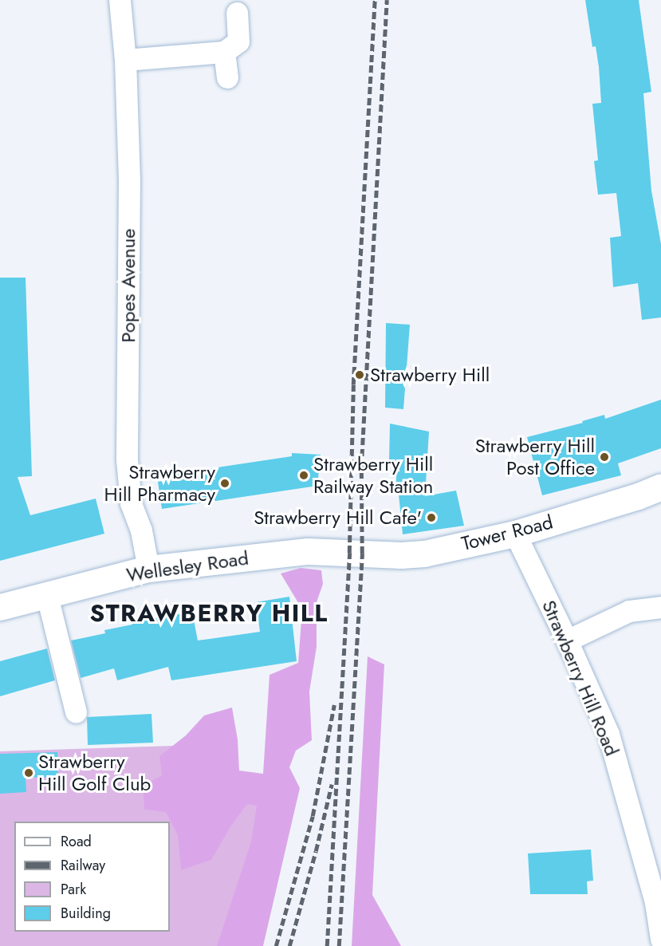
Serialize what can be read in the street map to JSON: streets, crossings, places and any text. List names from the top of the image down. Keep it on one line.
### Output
{"streets":{"street":["Popes Avenue","Tower Road","Wellesley Road","Strawberry Hill Road"]},"crossings":[["Popes Avenue","Wellesley Road"],["Tower Road","Wellesley Road"],["Tower Road","Strawberry Hill Road"]],"districts":["STRAWBERRY HILL"],"places":["Strawberry Hill","Strawberry Hill Post Office","Strawberry Hill Railway Station","Strawberry Hill Pharmacy","Strawberry Hill Cafe'","Strawberry Hill Golf Club"],"legend":["Road","Railway","Park","Building"]}
